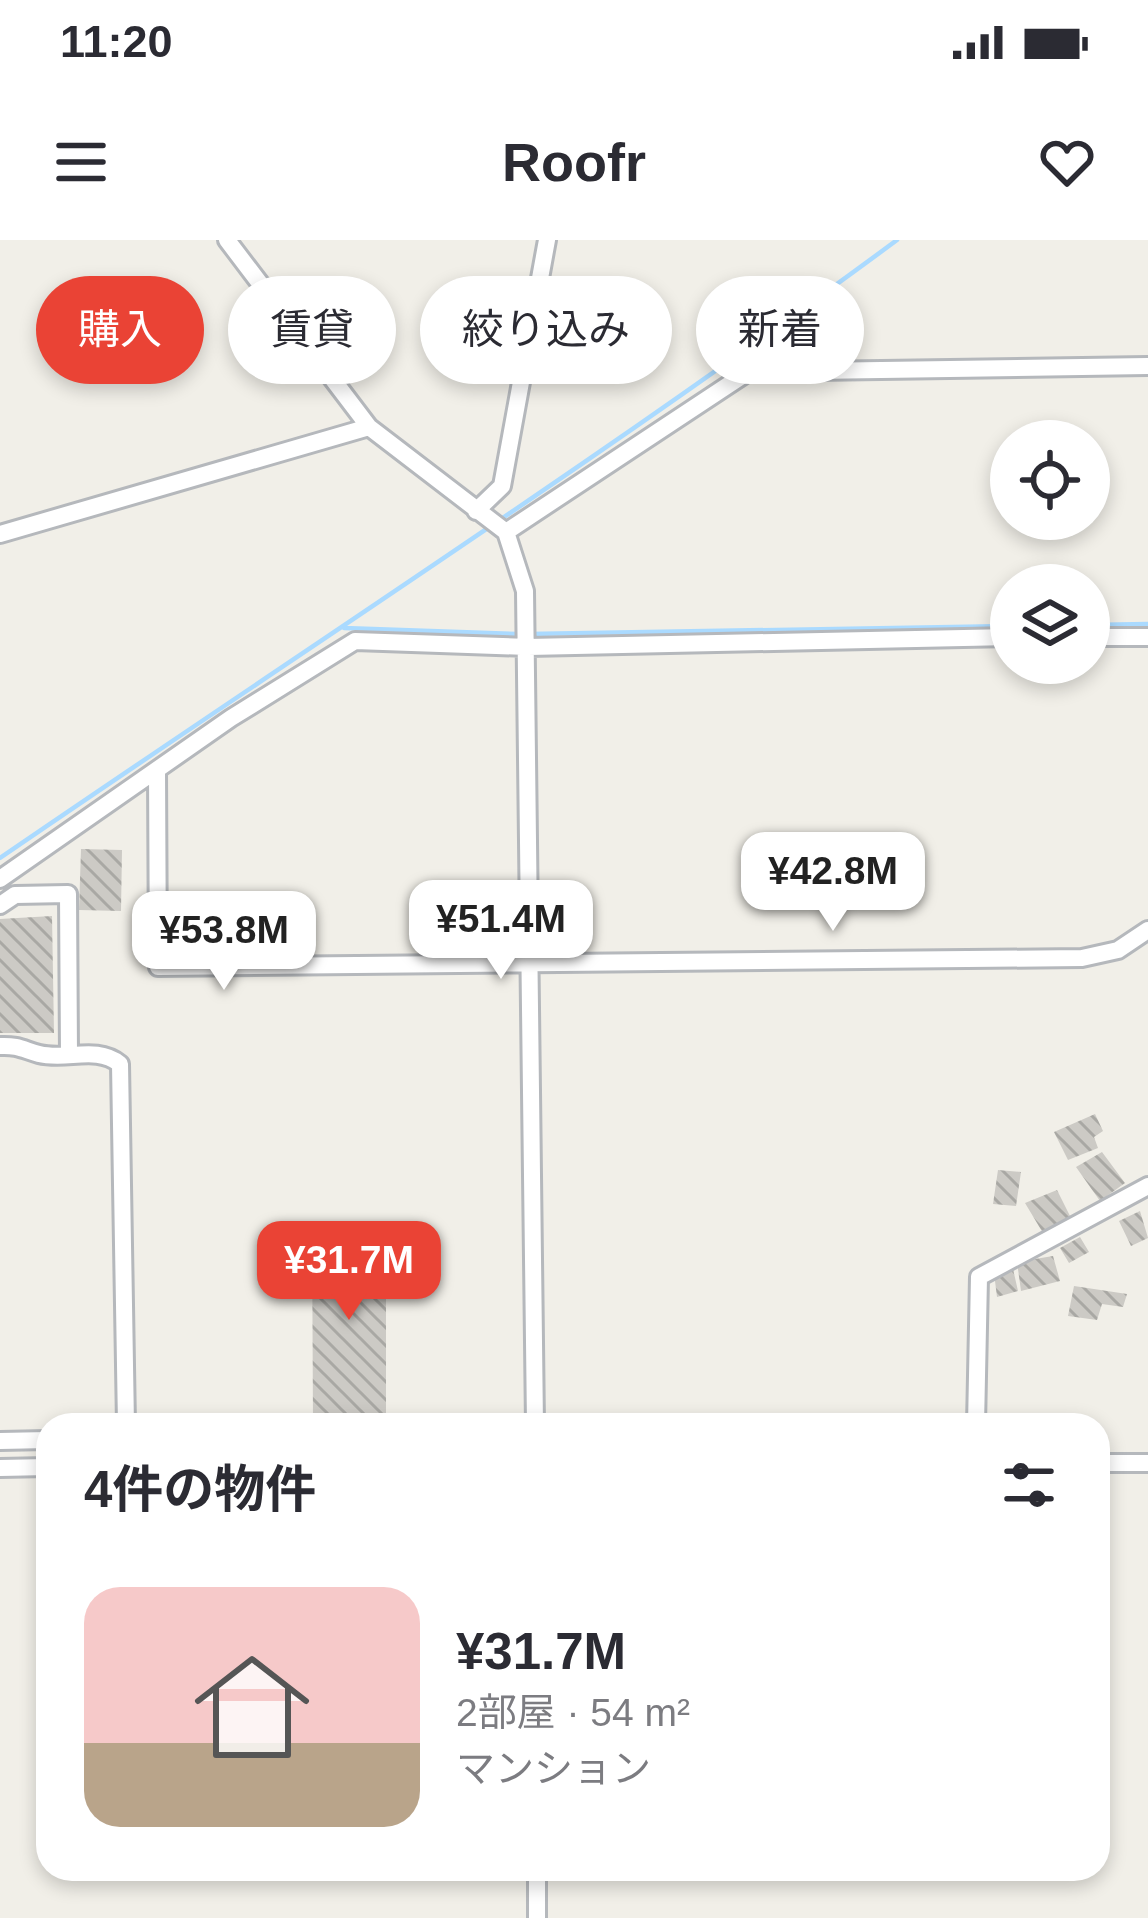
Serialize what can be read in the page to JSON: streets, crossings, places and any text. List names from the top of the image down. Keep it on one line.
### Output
{"page":{"status":"11:20","header":"Roofr","chip":["購入","賃貸","絞り込み","新着"],"price":["¥42.8M","¥51.4M","¥53.8M","¥31.7M"],"heading":"4件の物件","list":[{"name":"¥31.7M","note":"2部屋 · 54 m² · マンション"}]}}
